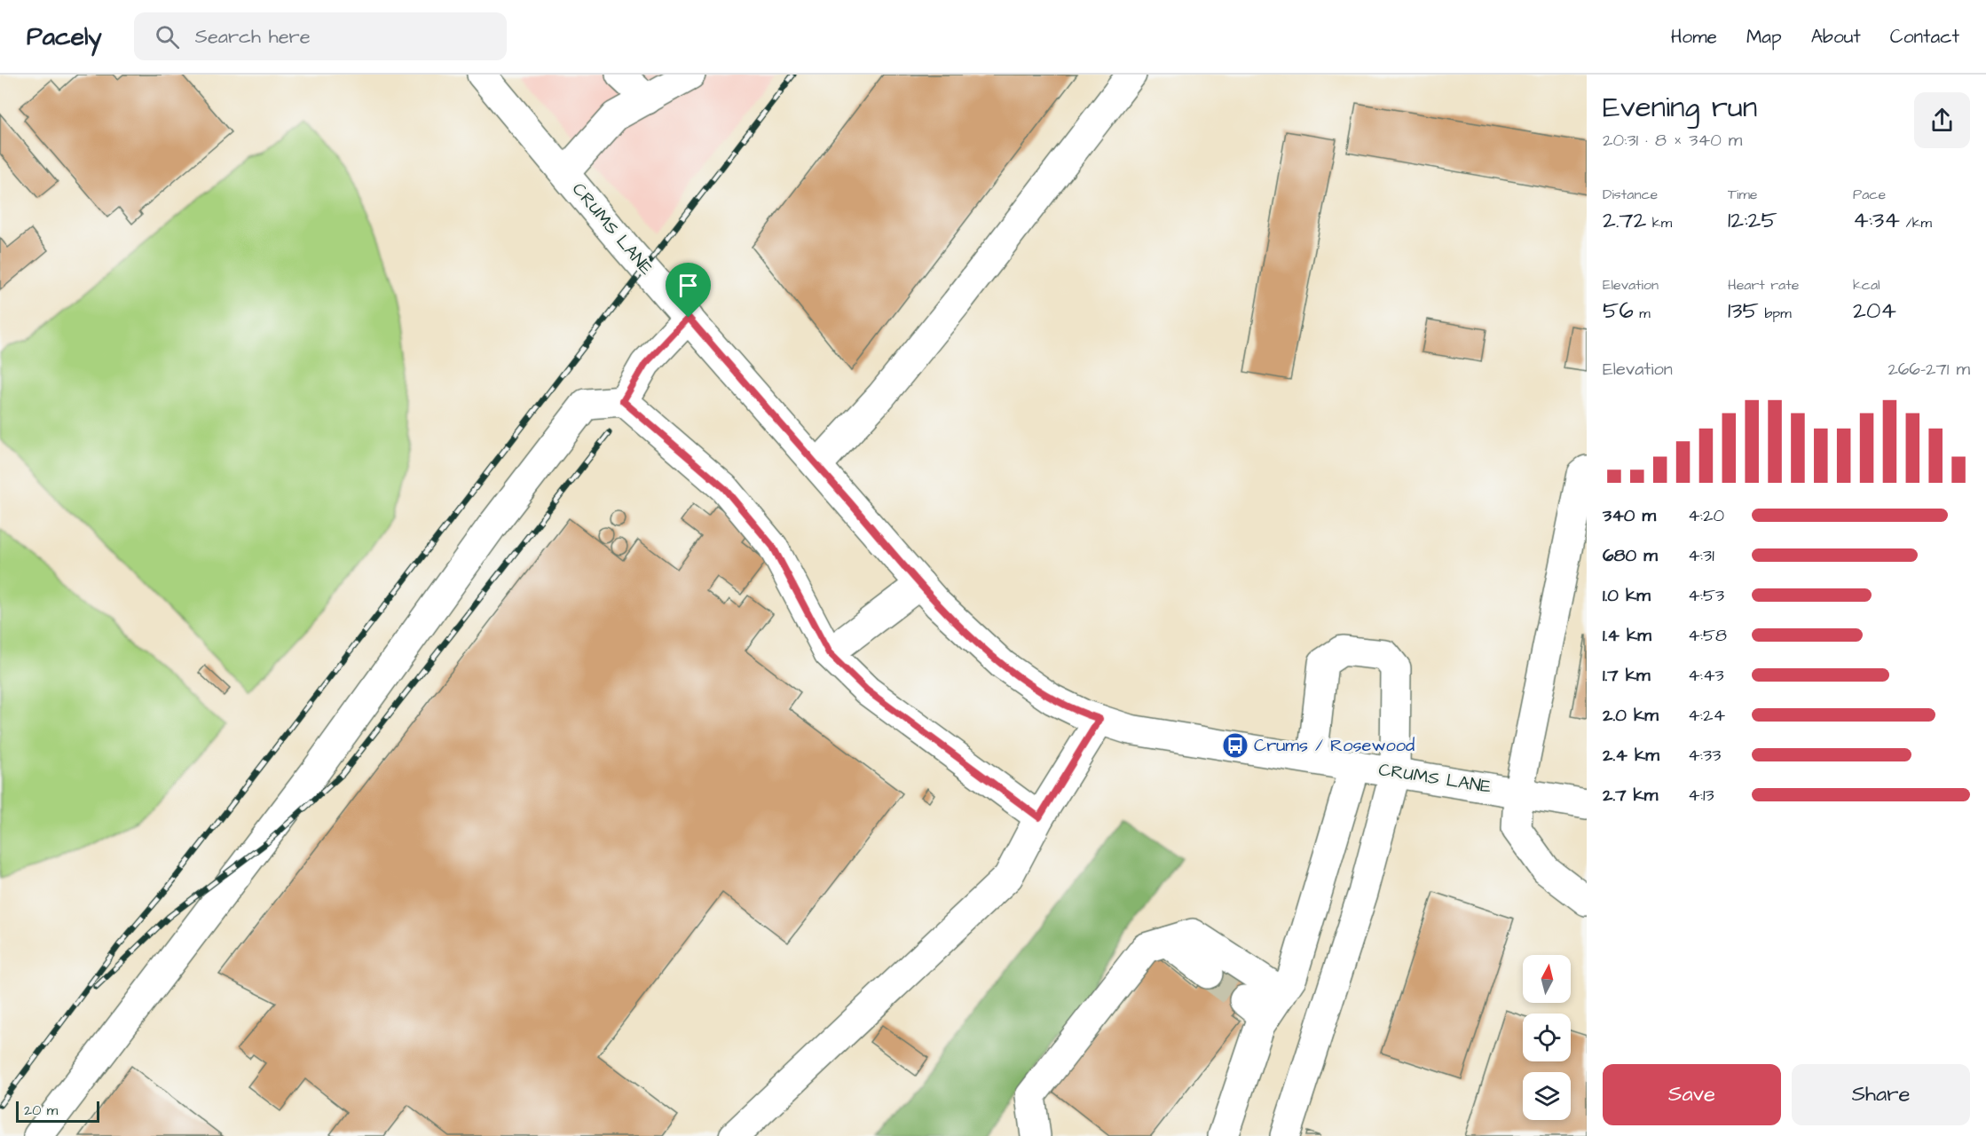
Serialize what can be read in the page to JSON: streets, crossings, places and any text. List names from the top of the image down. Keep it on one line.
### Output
{"streets":{"street":["CRUMS LANE"]},"places":{"bus stop":["Crums / Rosewood"]},"scale_bar":"20 m","north":"top","page":{"header":"Pacely","search":"Search here","nav":["Home","Map","About","Contact"],"heading":["Evening run","20:31 · 8 × 340 m"],"stats":[["Distance","2.72 km"],["Time","12:25"],["Pace","4:34 /km"],["Elevation","56 m"],["Heart rate","135 bpm"],["kcal","204"]],"chart":["Elevation","266–271 m"],"list":[{"name":"340 m","note":"4:20"},{"name":"680 m","note":"4:31"},{"name":"1.0 km","note":"4:53"},{"name":"1.4 km","note":"4:58"},{"name":"1.7 km","note":"4:43"},{"name":"2.0 km","note":"4:24"},{"name":"2.4 km","note":"4:33"},{"name":"2.7 km","note":"4:13"}],"buttons":["Save","Share"],"scale":"20 m"}}
